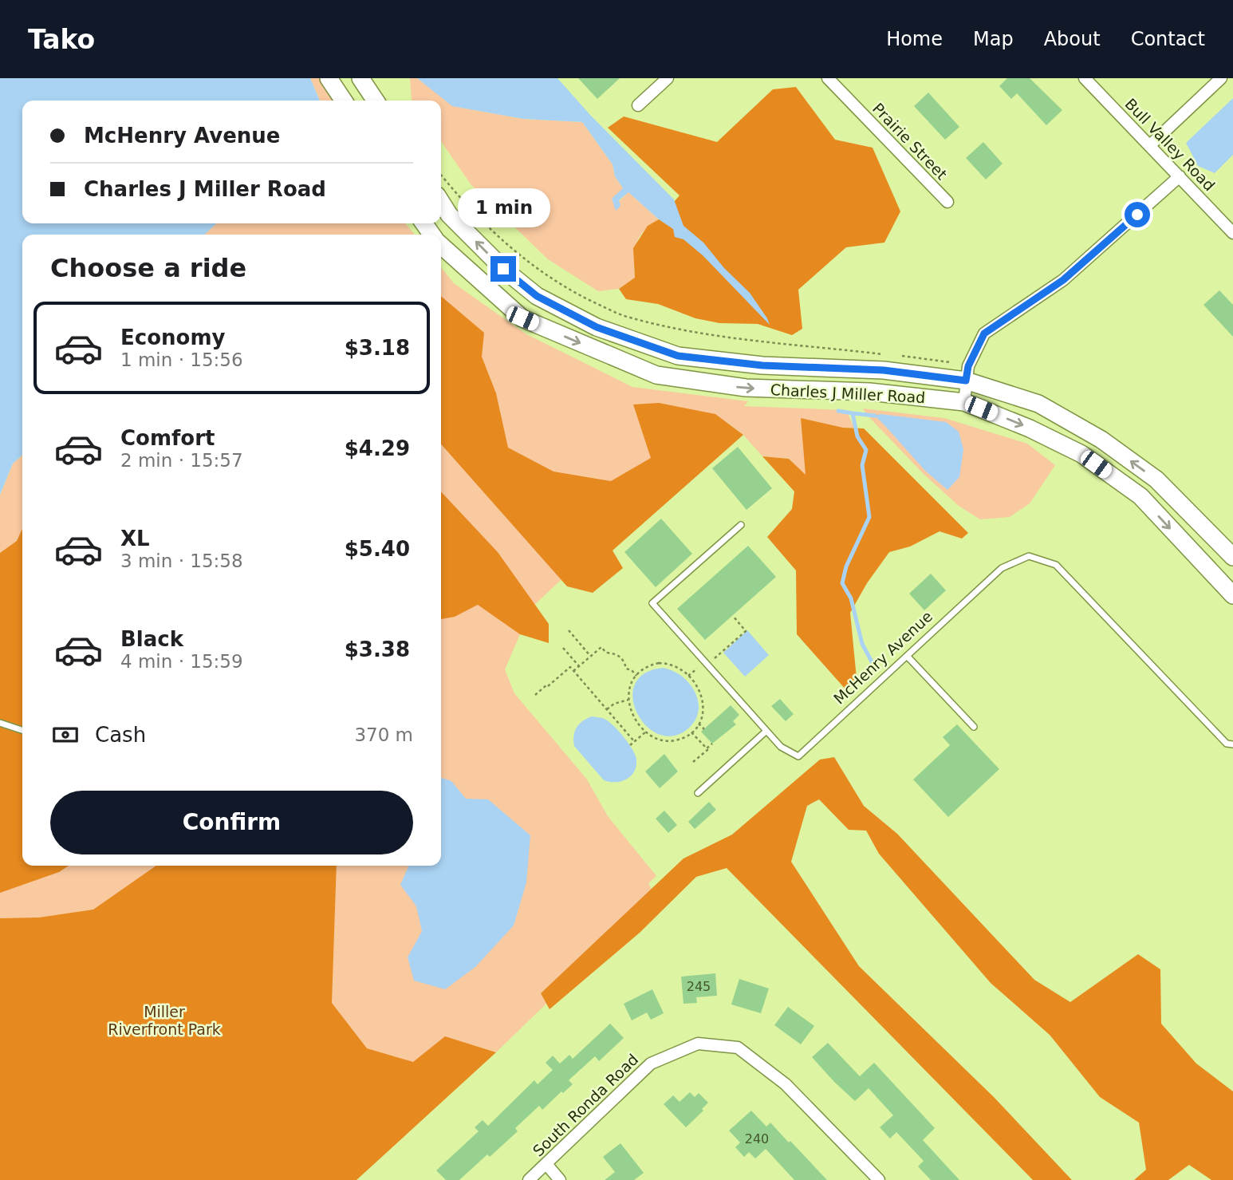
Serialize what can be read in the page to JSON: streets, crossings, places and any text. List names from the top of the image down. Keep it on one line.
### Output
{"streets":{"street":["Prairie Street","Bull Valley Road","Charles J Miller Road","South Ronda Road"],"lane":["McHenry Avenue"]},"parks":["Miller Riverfront Park"],"house_numbers":["245","240"],"page":{"header":"Tako","nav":["Home","Map","About","Contact"],"banner":["McHenry Avenue","Charles J Miller Road"],"bubble":"1 min","heading":"Choose a ride","list":[{"name":"Economy","note":"1 min · 15:56","value":"$3.18"},{"name":"Comfort","note":"2 min · 15:57","value":"$4.29"},{"name":"XL","note":"3 min · 15:58","value":"$5.40"},{"name":"Black","note":"4 min · 15:59","value":"$3.38"}],"pay":["Cash","370 m"],"buttons":"Confirm"}}
